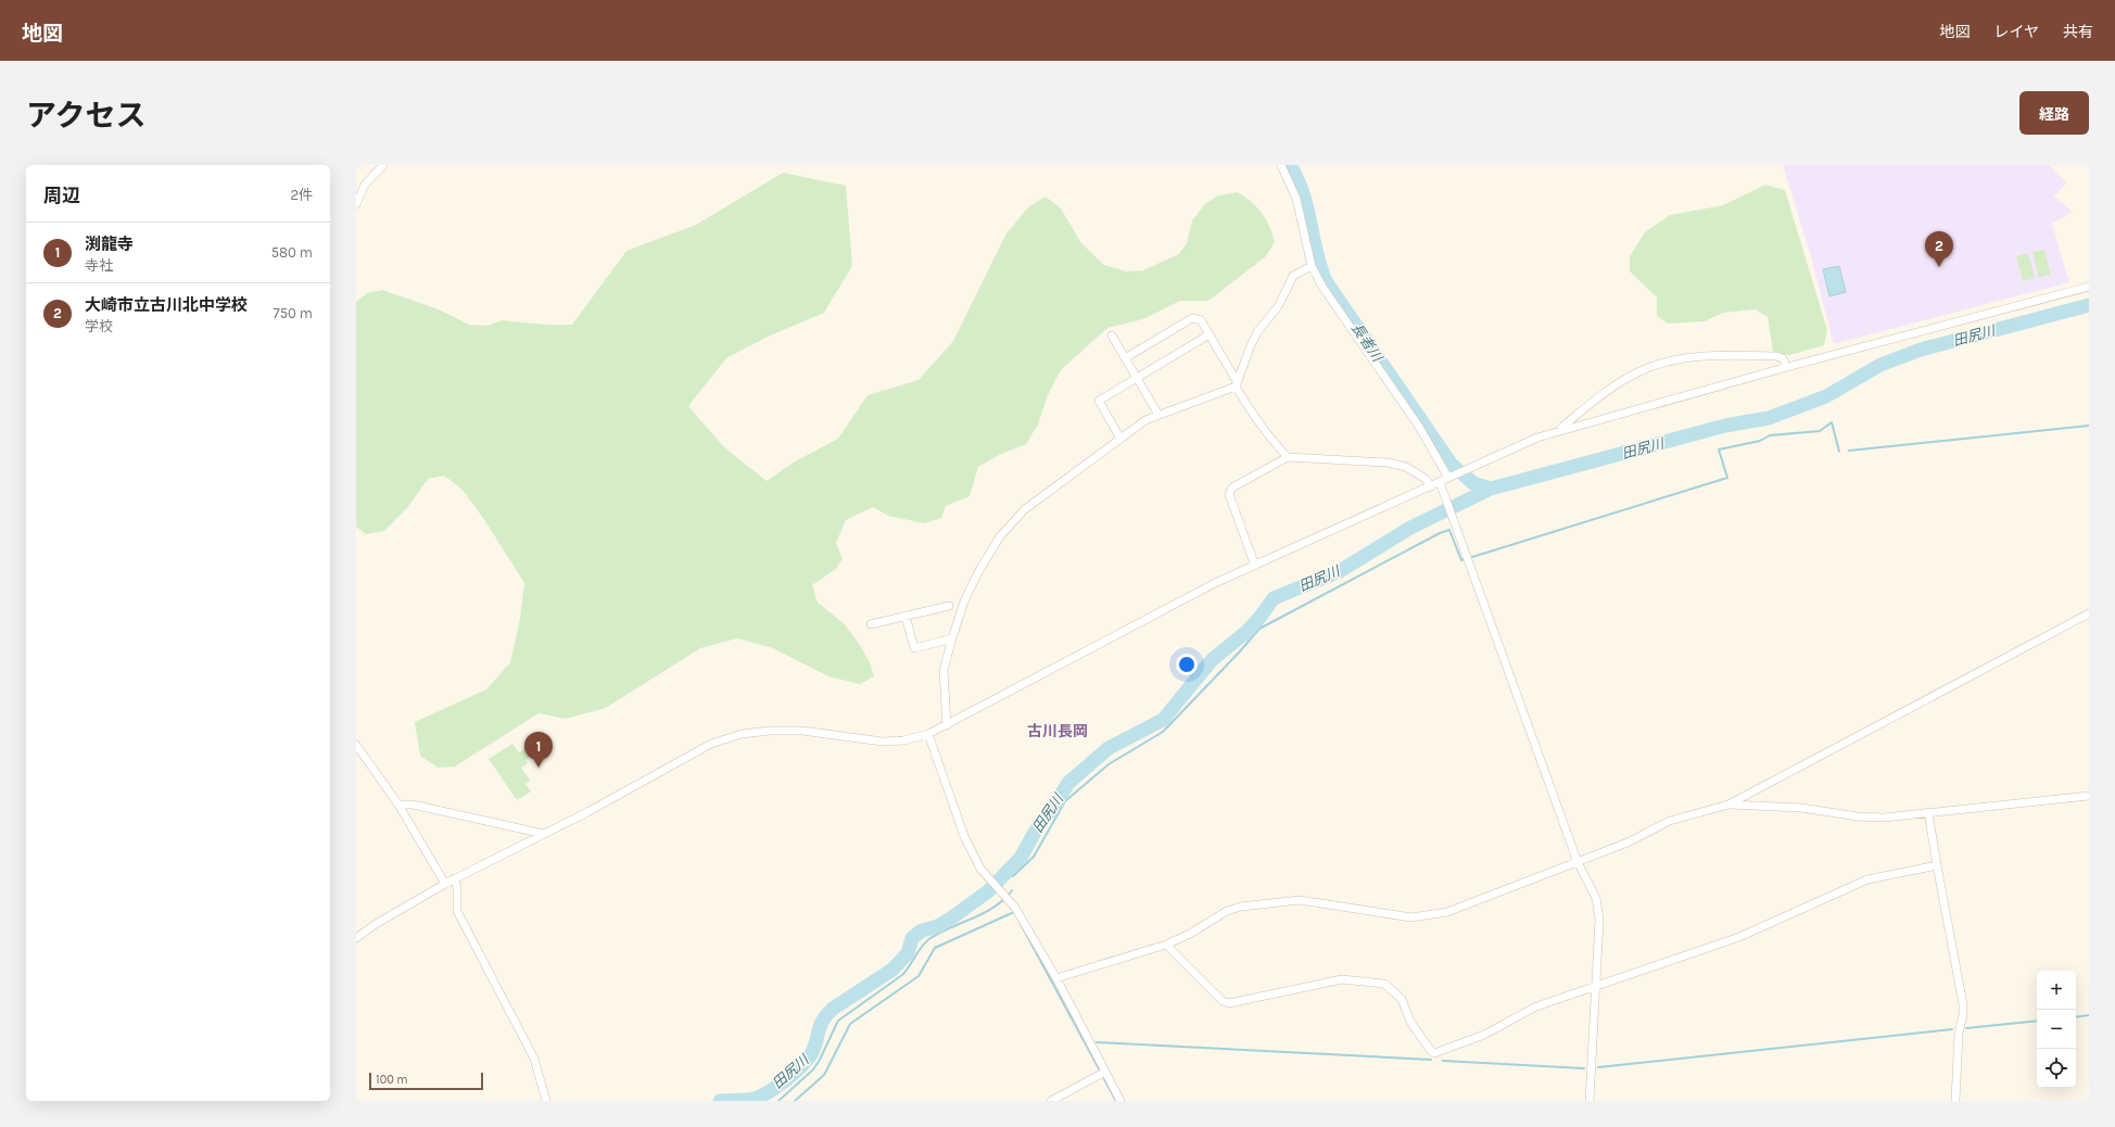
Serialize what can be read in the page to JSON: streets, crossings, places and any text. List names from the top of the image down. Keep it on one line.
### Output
{"districts":["古川長岡"],"water":["田尻川","長者川"],"scale_bar":"100 m","page":{"header":"地図","nav":["地図","レイヤ","共有"],"title":"アクセス","buttons":"経路","heading":["周辺","2件"],"list":[{"mark":"1","name":"渕龍寺","note":"寺社","value":"580 m"},{"mark":"2","name":"大崎市立古川北中学校","note":"学校","value":"750 m"}],"pins":["2","1"],"map_buttons":["+","−"],"scale":"100 m"}}
